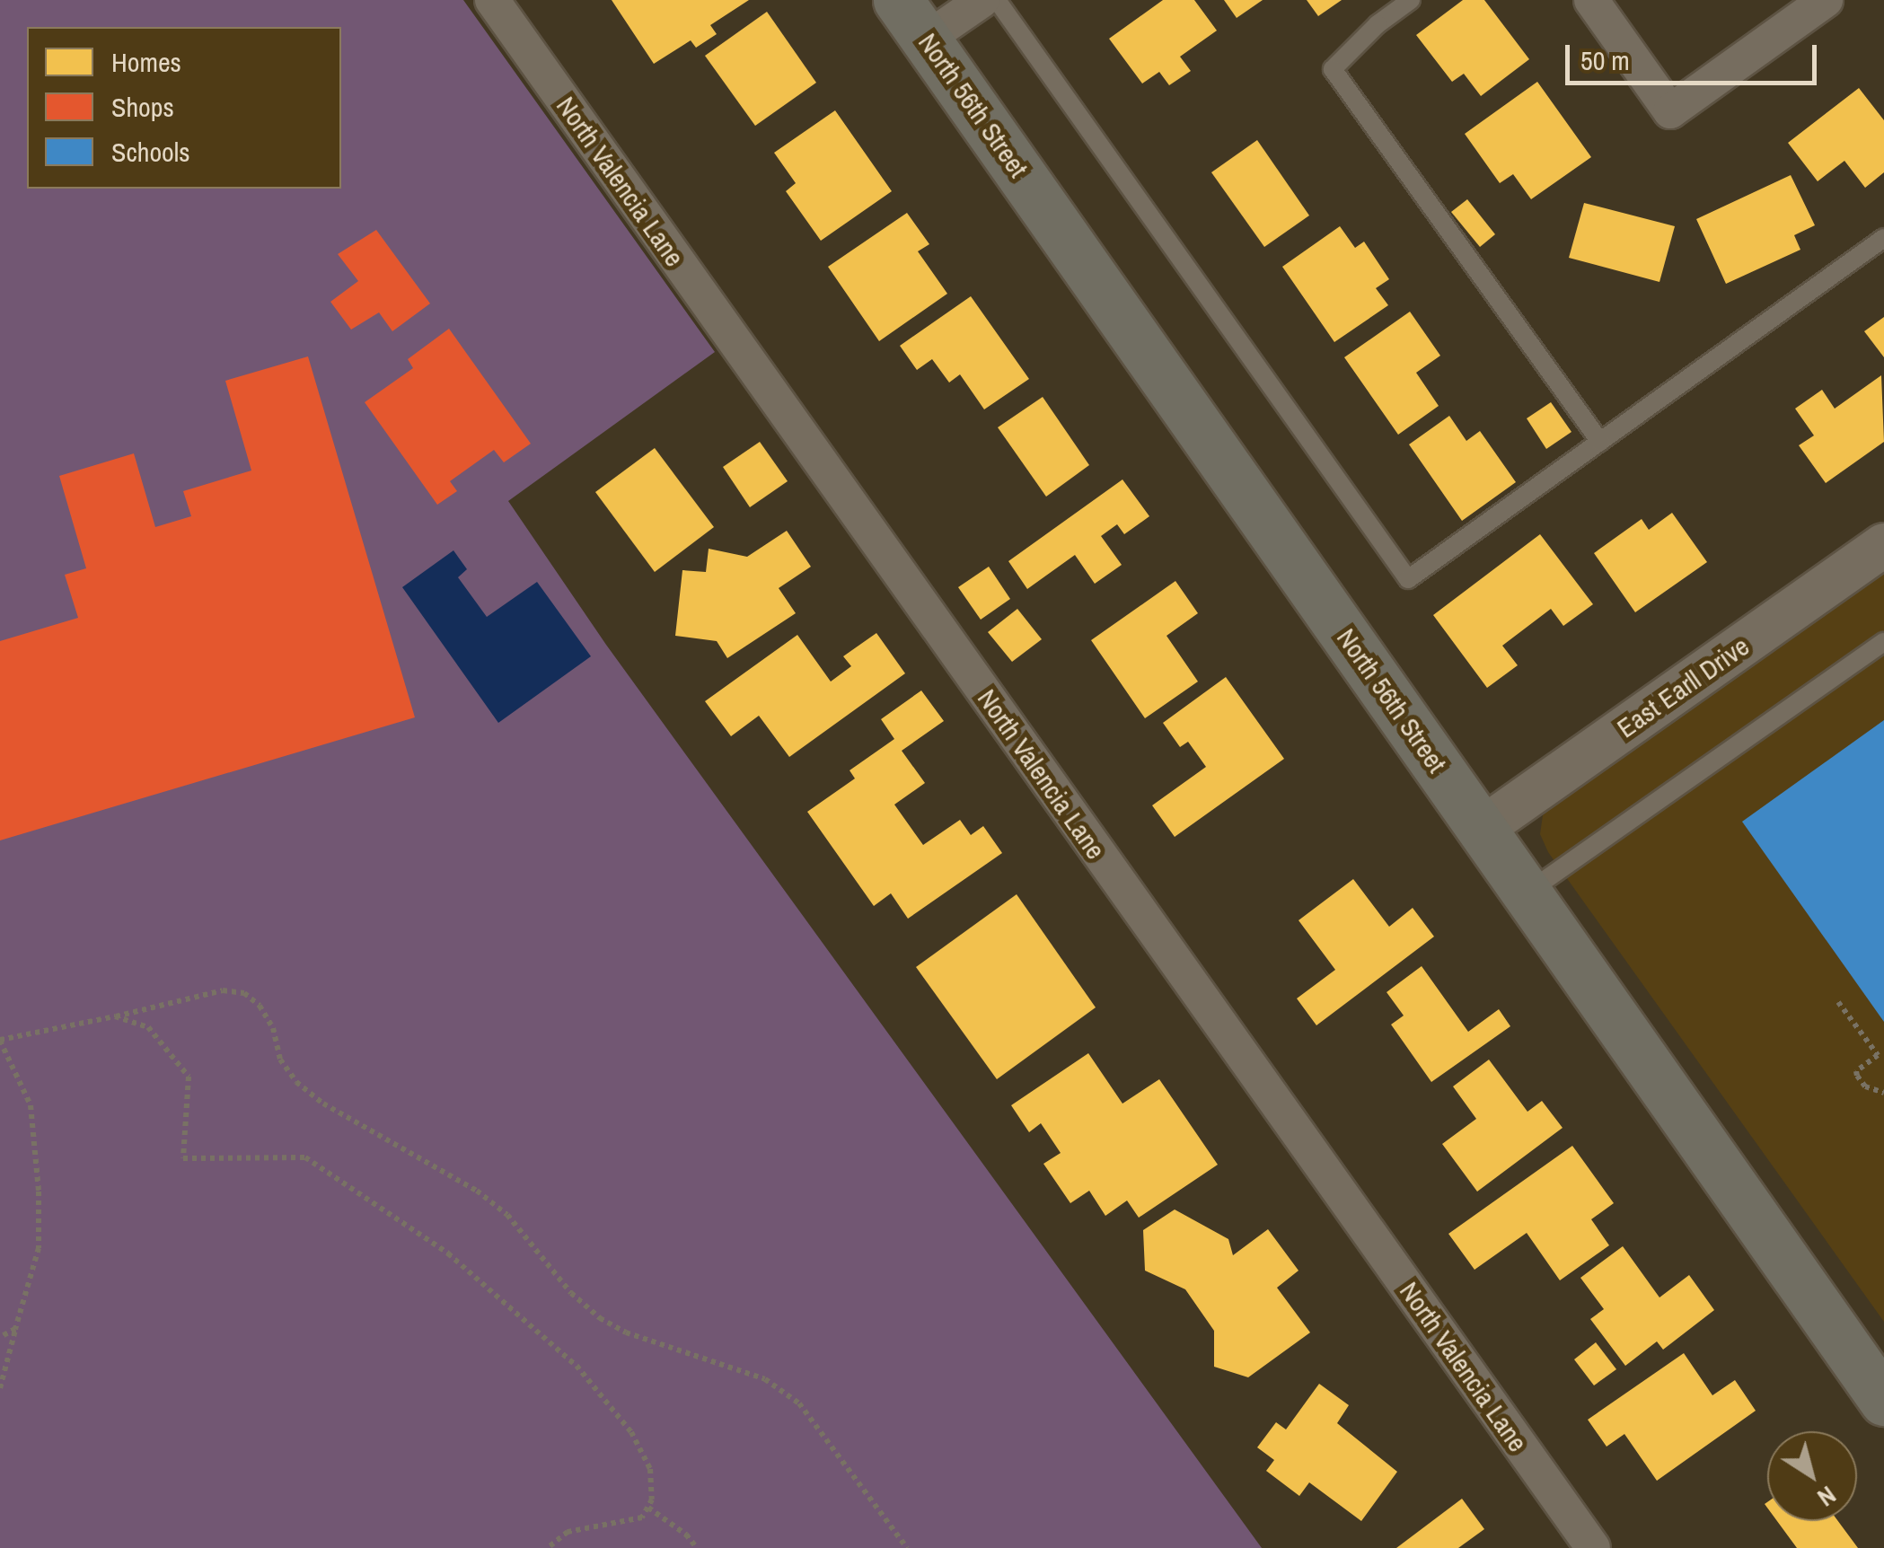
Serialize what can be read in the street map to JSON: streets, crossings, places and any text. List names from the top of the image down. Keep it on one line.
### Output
{"streets":{"main road":["North 56th Street"],"street":["North Valencia Lane","East Earll Drive"]},"crossings":[["North 56th Street","East Earll Drive"]],"legend":["Homes","Shops","Schools"],"scale_bar":"50 m","north":"bottom right"}
